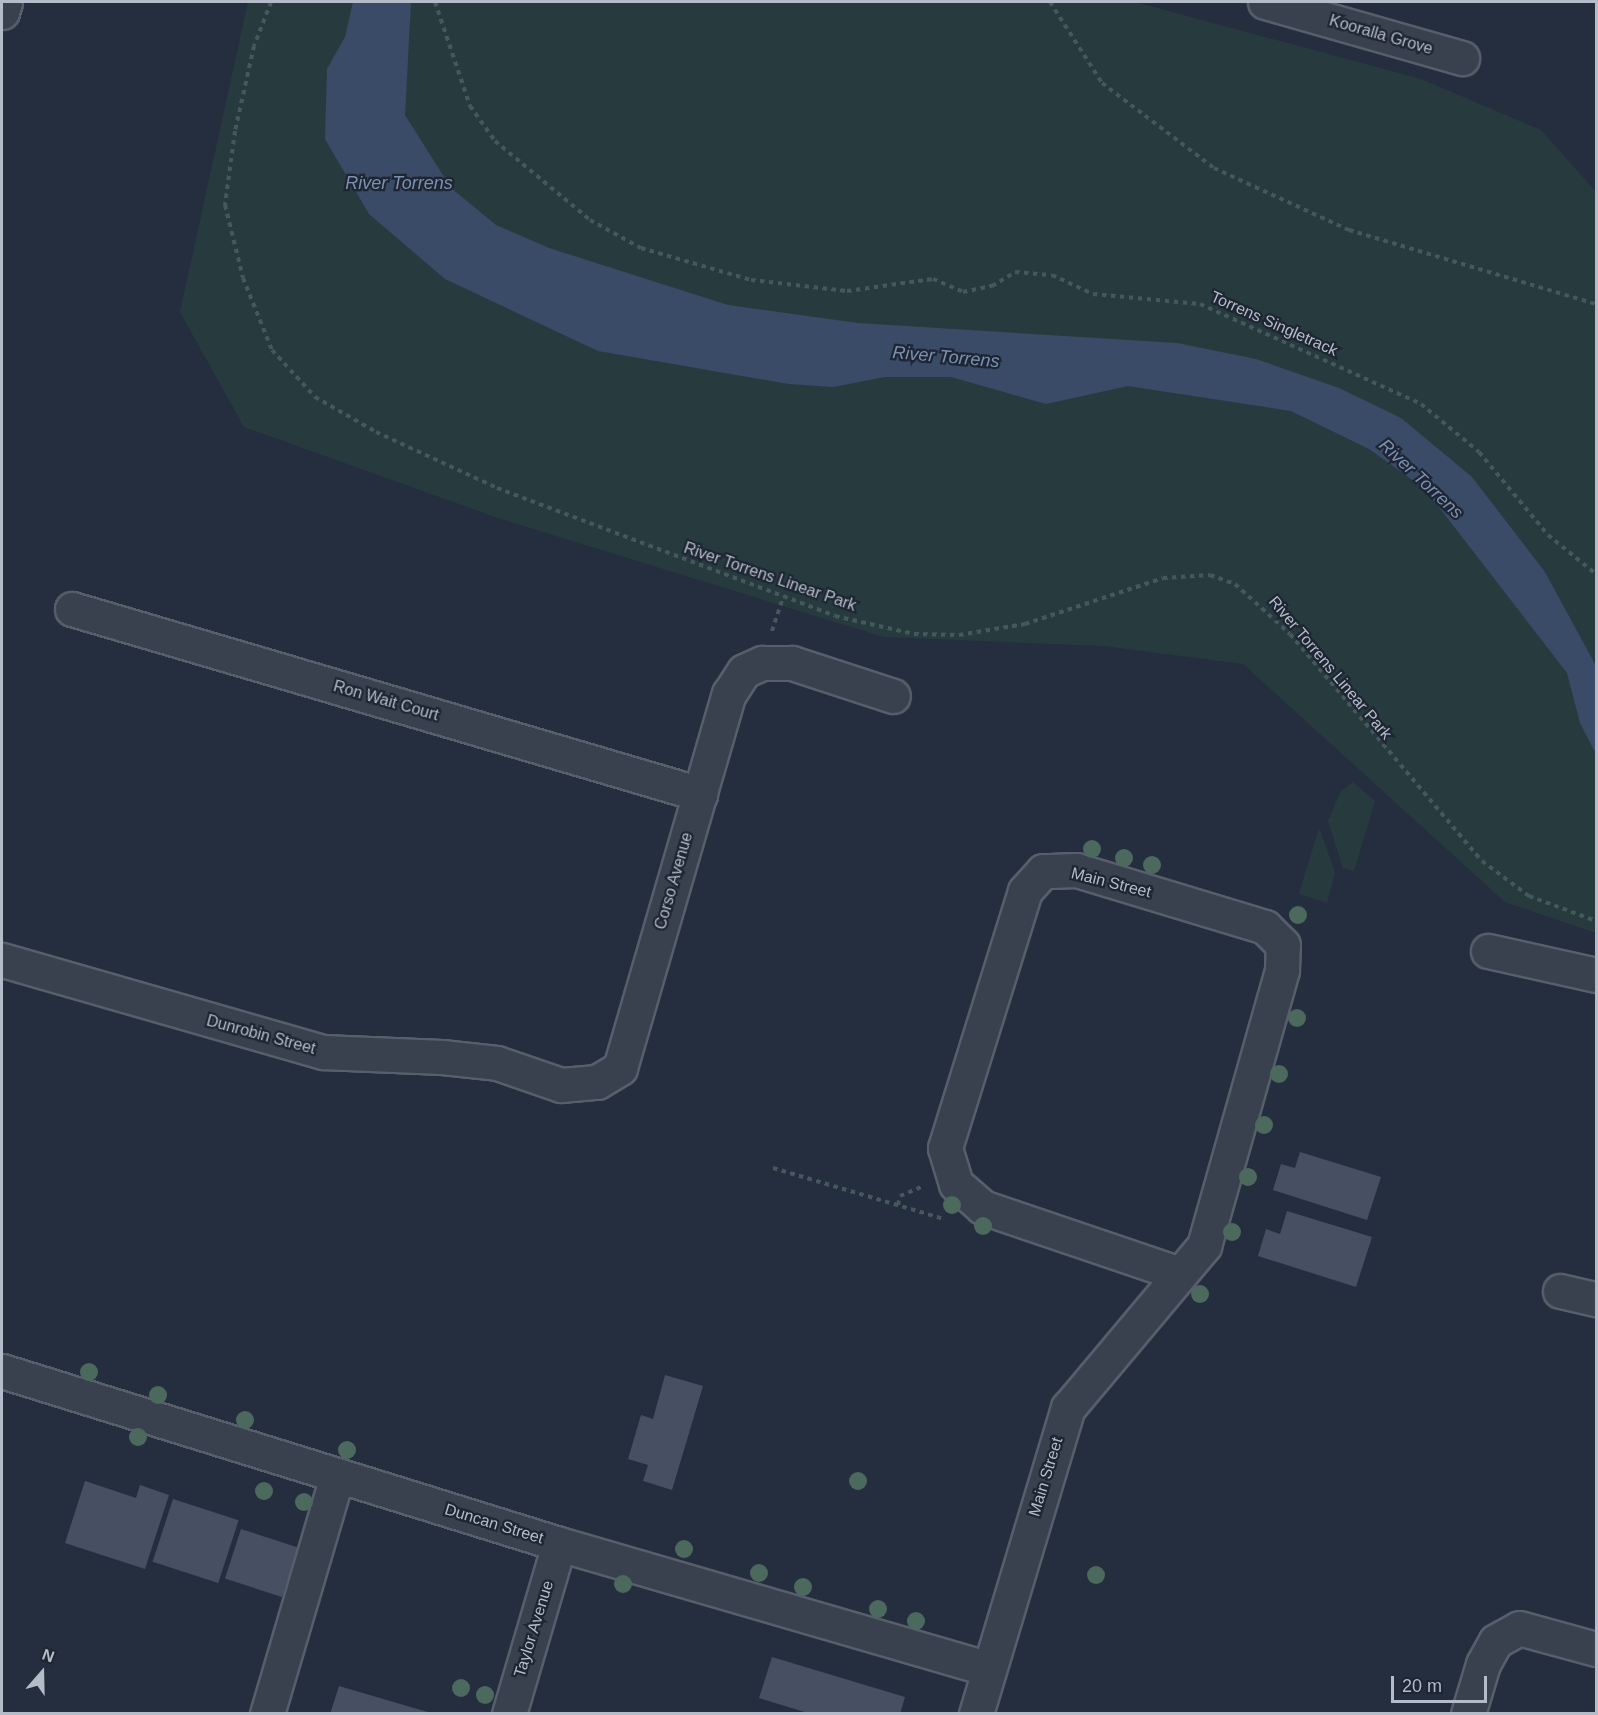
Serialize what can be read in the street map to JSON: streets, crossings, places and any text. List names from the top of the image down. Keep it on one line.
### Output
{"streets":{"street":["Kooralla Grove","Ron Wait Court","Corso Avenue","Main Street","Dunrobin Street","Duncan Street","Taylor Avenue"],"path":["Torrens Singletrack","River Torrens Linear Park"]},"crossings":[["Ron Wait Court","Corso Avenue"],["Corso Avenue","Dunrobin Street"],["Main Street","Duncan Street"],["Duncan Street","Taylor Avenue"]],"water":["River Torrens"],"scale_bar":"20 m","north":"top"}
